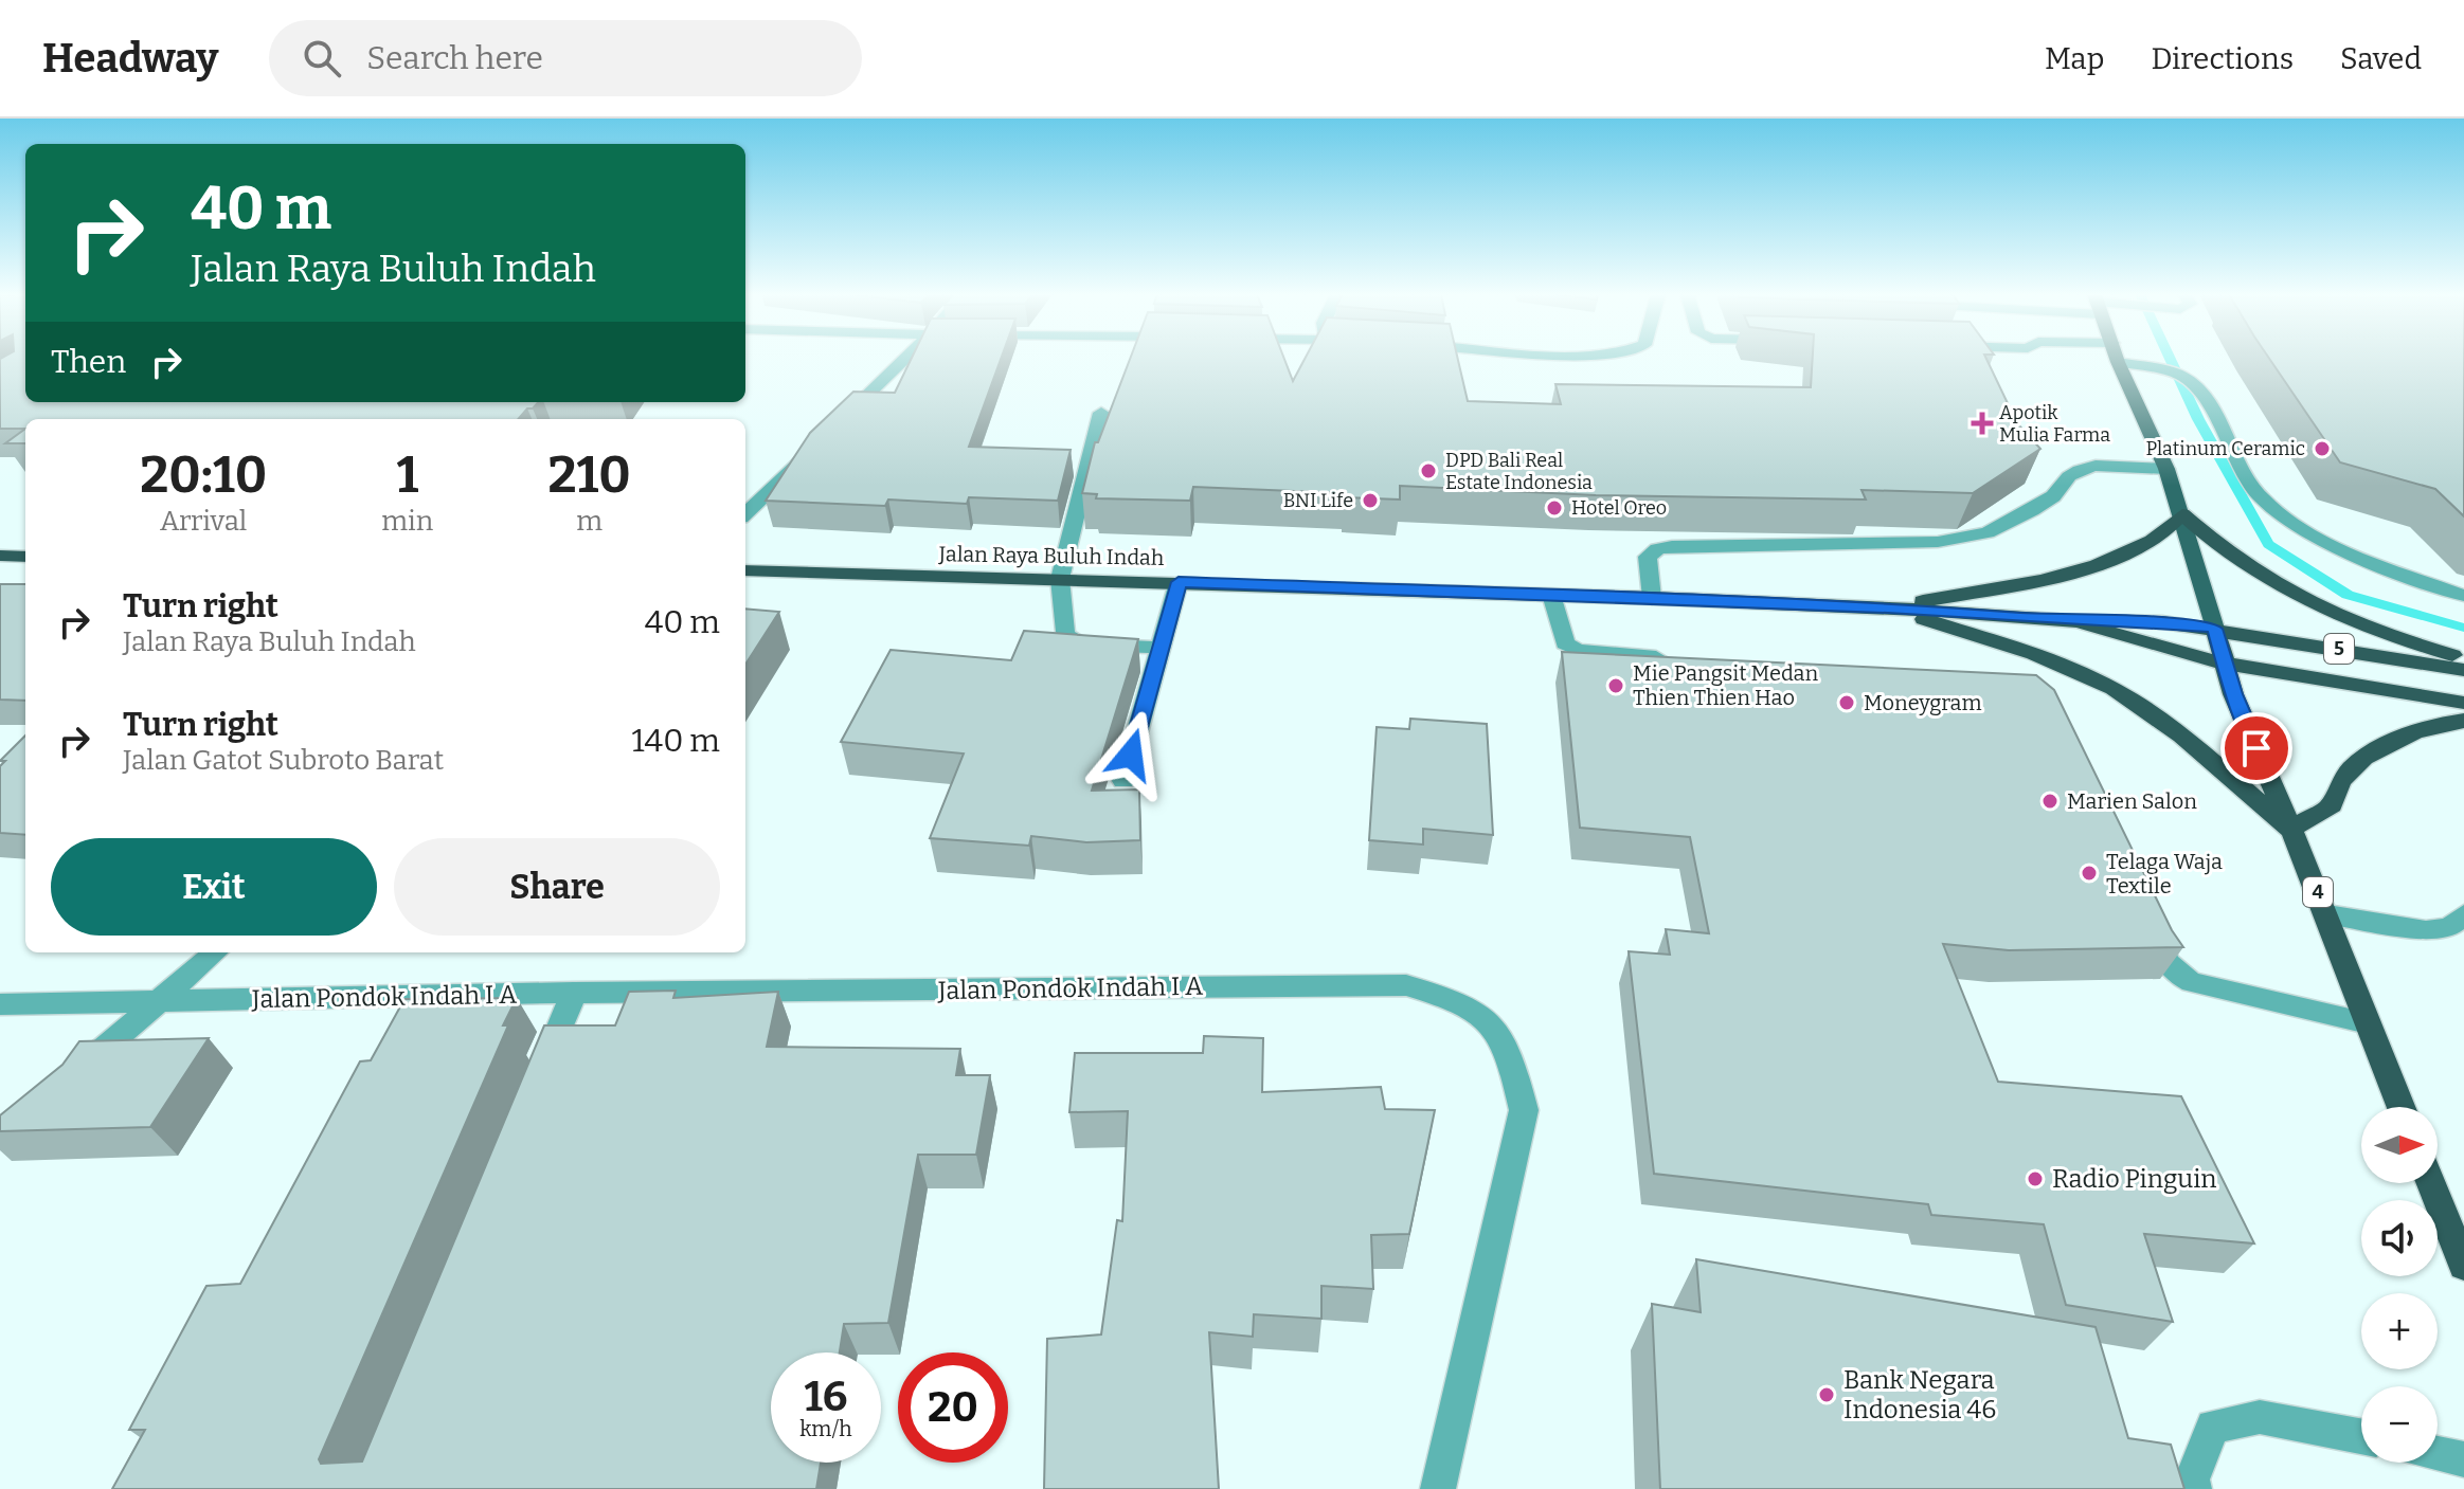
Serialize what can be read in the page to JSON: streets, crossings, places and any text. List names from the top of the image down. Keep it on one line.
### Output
{"streets":{"highway":["Jalan Raya Buluh Indah","5","4"],"street":["Jalan Pondok Indah I A"]},"crossings":[["Jalan Raya Buluh Indah","5"],["Jalan Raya Buluh Indah","4"],["5","4"]],"places":{"health":["Apotik Mulia Farma"],"other":["Platinum Ceramic","DPD Bali Real Estate Indonesia","BNI Life","Hotel Oreo","Mie Pangsit Medan Thien Thien Hao","Moneygram","Marien Salon","Telaga Waja Textile","Radio Pinguin","Bank Negara Indonesia 46"]},"north":"right","page":{"header":"Headway","search":"Search here","nav":["Map","Directions","Saved"],"turn":["40 m","Jalan Raya Buluh Indah"],"then":"Then","eta":["20:10","Arrival","1","min","210","m"],"list":[{"name":"Turn right","note":"Jalan Raya Buluh Indah","value":"40 m"},{"name":"Turn right","note":"Jalan Gatot Subroto Barat","value":"140 m"}],"buttons":["Exit","Share"],"map_buttons":["+","−"],"speed":"16 km/h","limit":"20"}}
